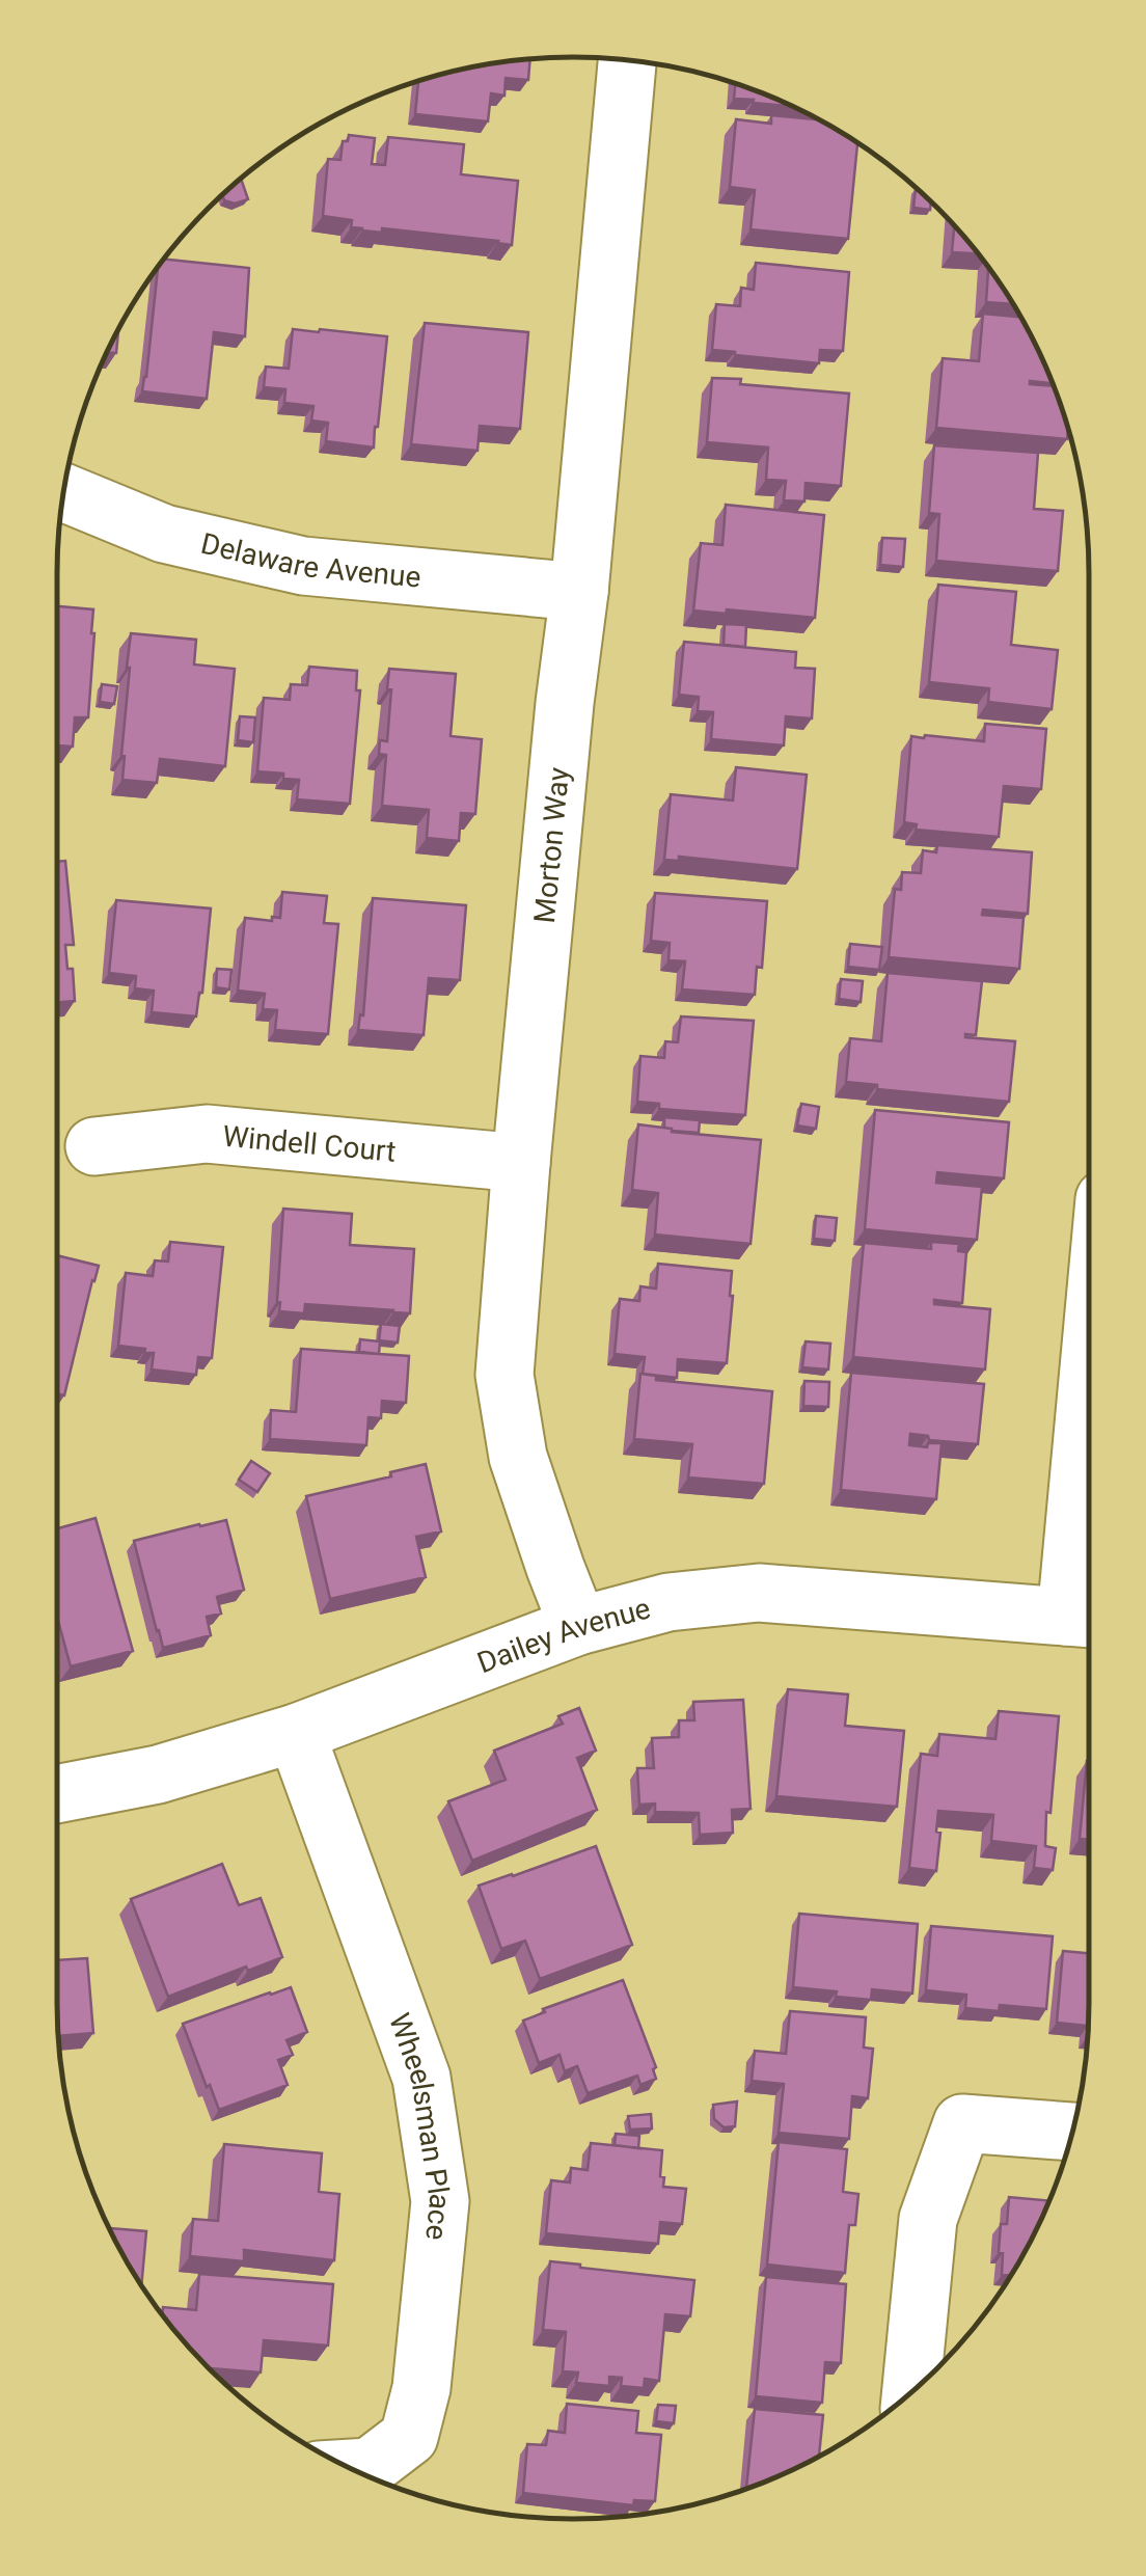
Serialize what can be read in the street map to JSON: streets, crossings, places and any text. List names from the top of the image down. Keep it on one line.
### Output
{"streets":{"street":["Delaware Avenue","Morton Way","Windell Court","Dailey Avenue","Wheelsman Place"]},"crossings":[["Delaware Avenue","Morton Way"],["Morton Way","Windell Court"],["Morton Way","Dailey Avenue"],["Dailey Avenue","Wheelsman Place"]]}
